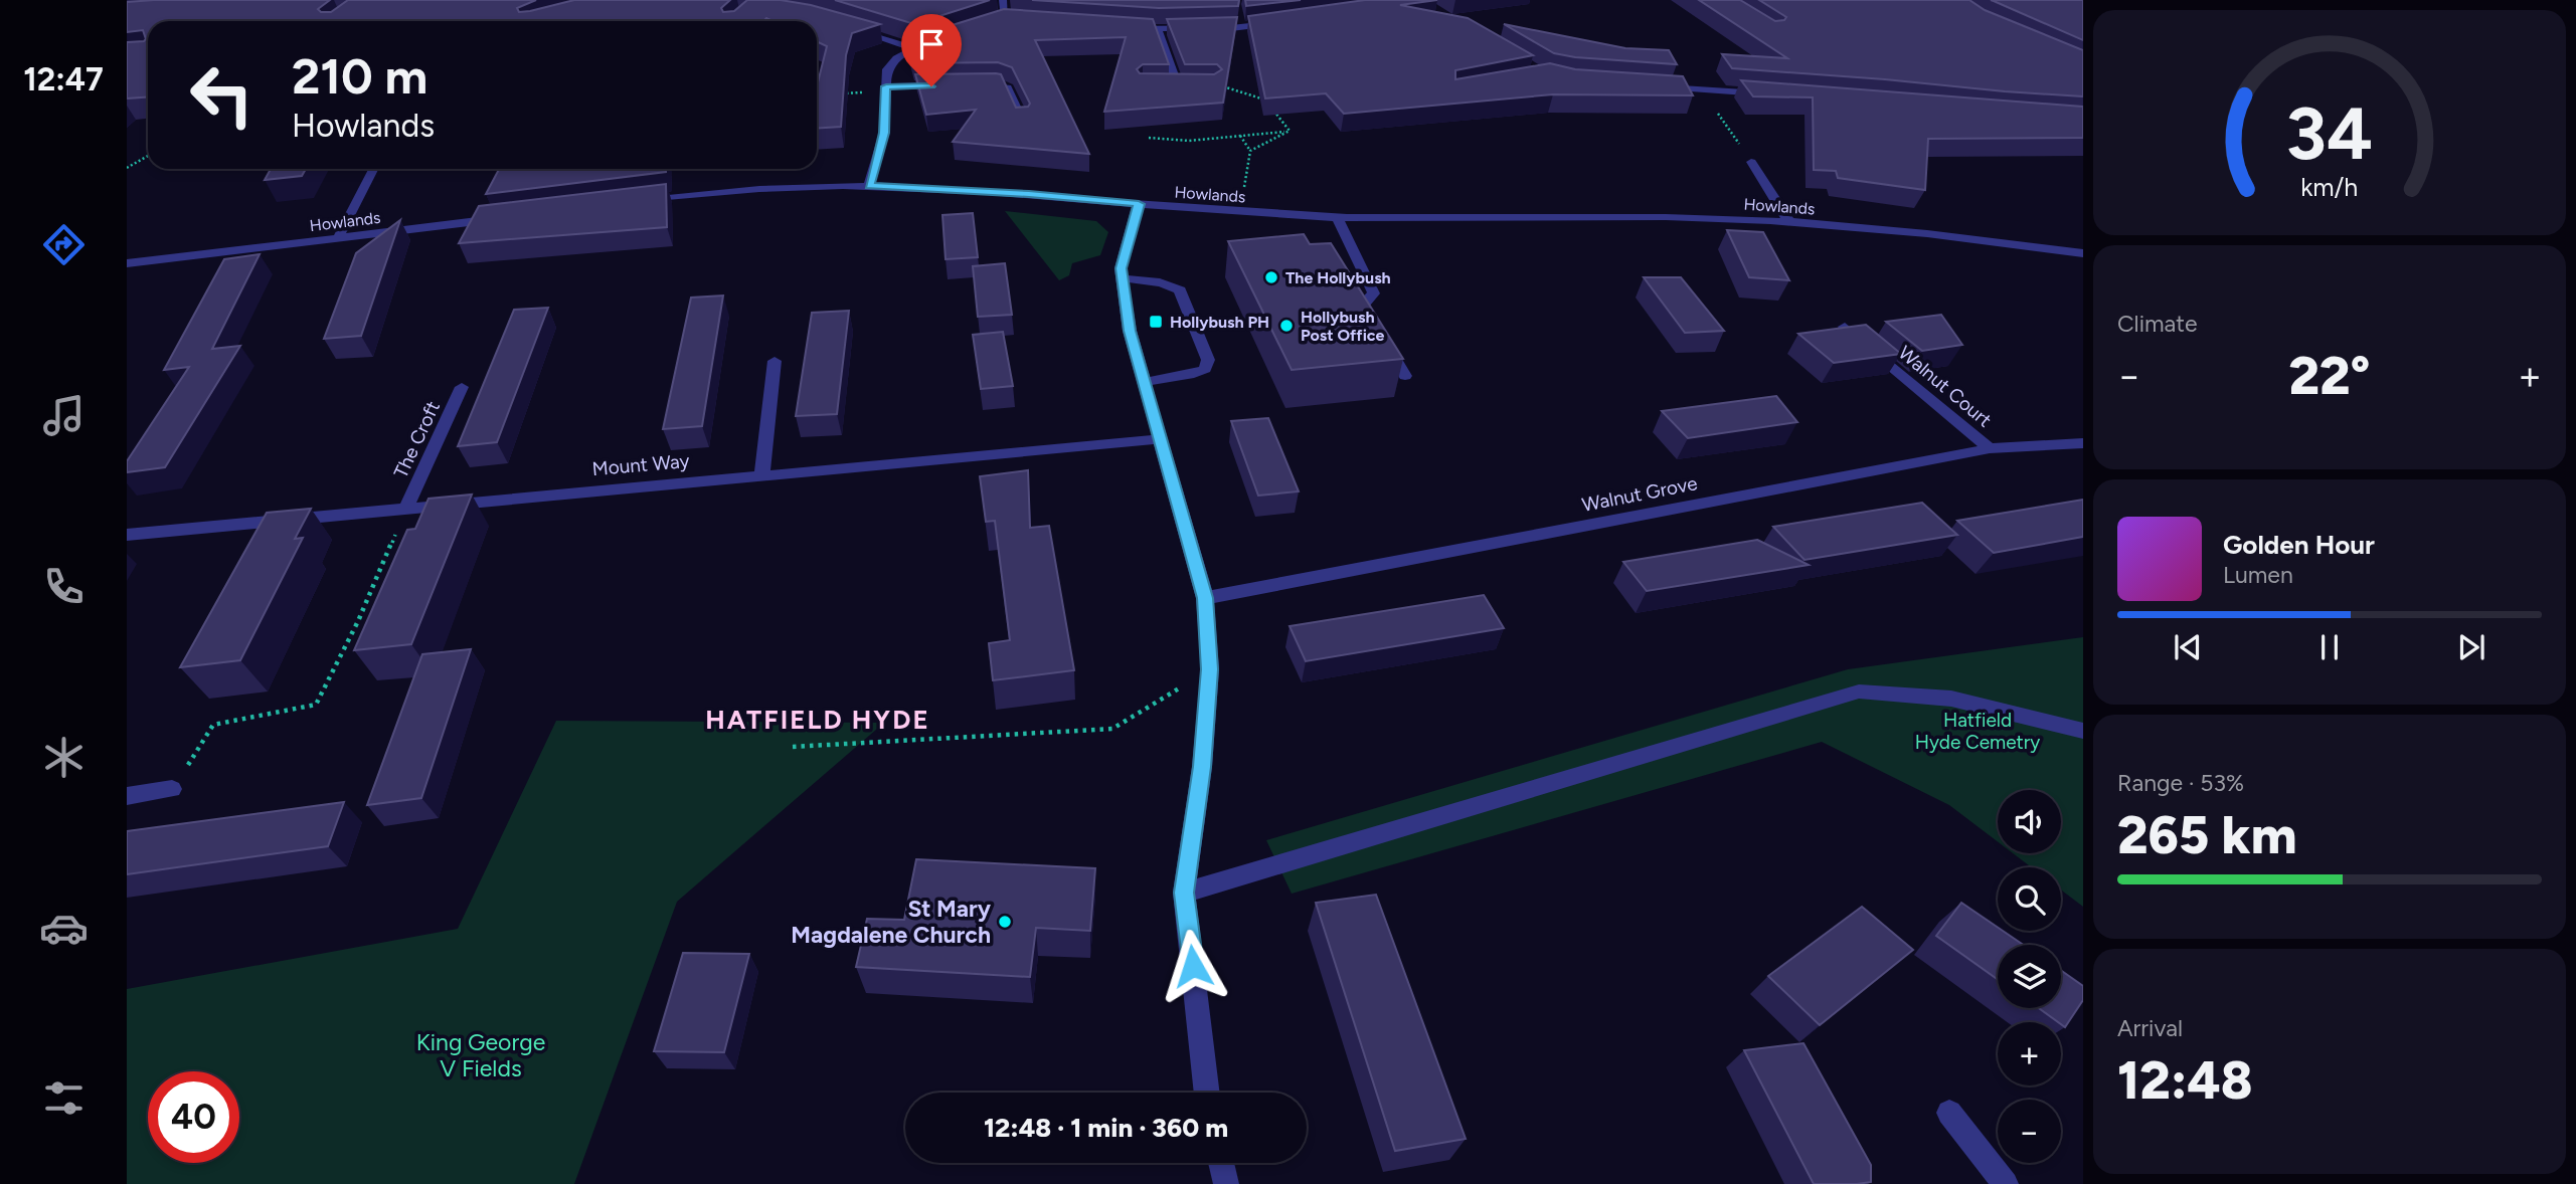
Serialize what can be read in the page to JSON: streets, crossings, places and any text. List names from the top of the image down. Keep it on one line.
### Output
{"streets":{"street":["Howlands","Walnut Court","The Croft","Mount Way","Walnut Grove"]},"crossings":[["Walnut Court","Walnut Grove"],["The Croft","Mount Way"]],"districts":["HATFIELD HYDE"],"parks":["Hatfield Hyde Cemetry","King George V Fields"],"places":{"other":["The Hollybush","Hollybush Post Office","St Mary Magdalene Church"],"transit":["Hollybush PH"]},"page":{"tabs":"12:47","turn":["210 m","Howlands"],"tile":["Climate",["Range · 53%","265 km"],["Arrival","12:48"]],"heat":["−","22°","+"],"song":["Golden Hour","Lumen"],"map_buttons":["+","−"],"limit":"40","trip":"12:48 · 1 min · 360 m","gauge":["34","km/h"]}}
